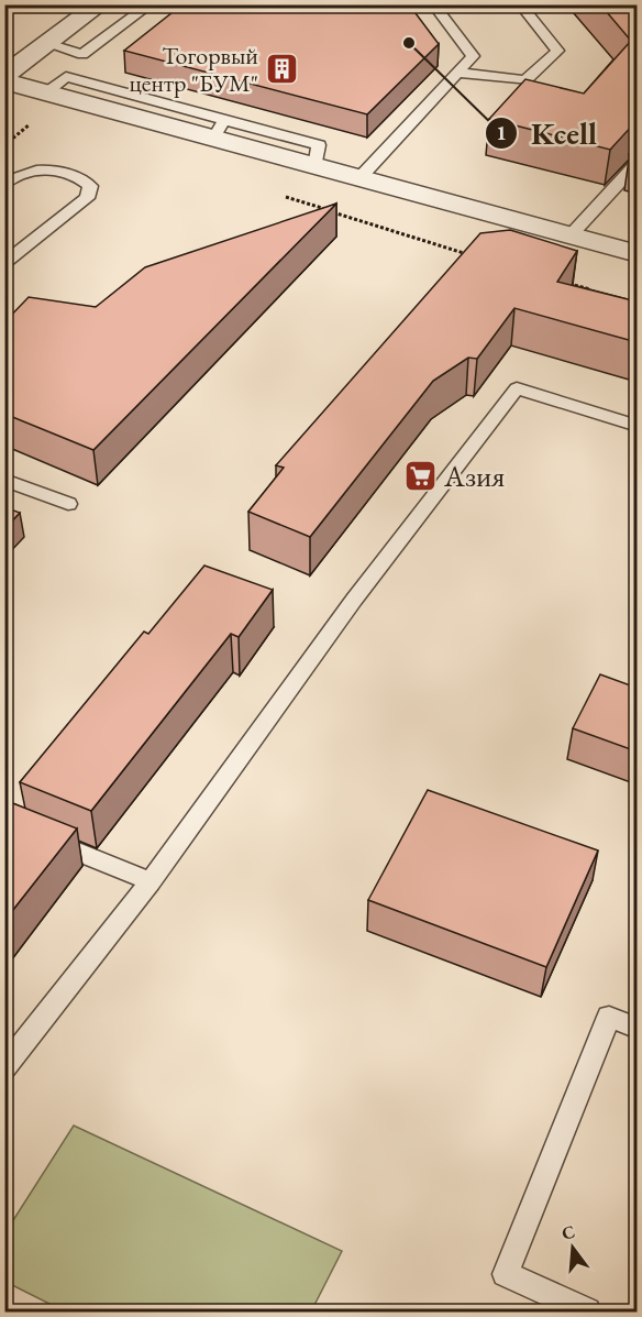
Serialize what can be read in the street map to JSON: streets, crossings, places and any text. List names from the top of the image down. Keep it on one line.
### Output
{"places":{"other":["Kcell"],"building":["Тогорвый центр \"БУМ\""],"supermarket":["Азия"]},"north":"top"}
